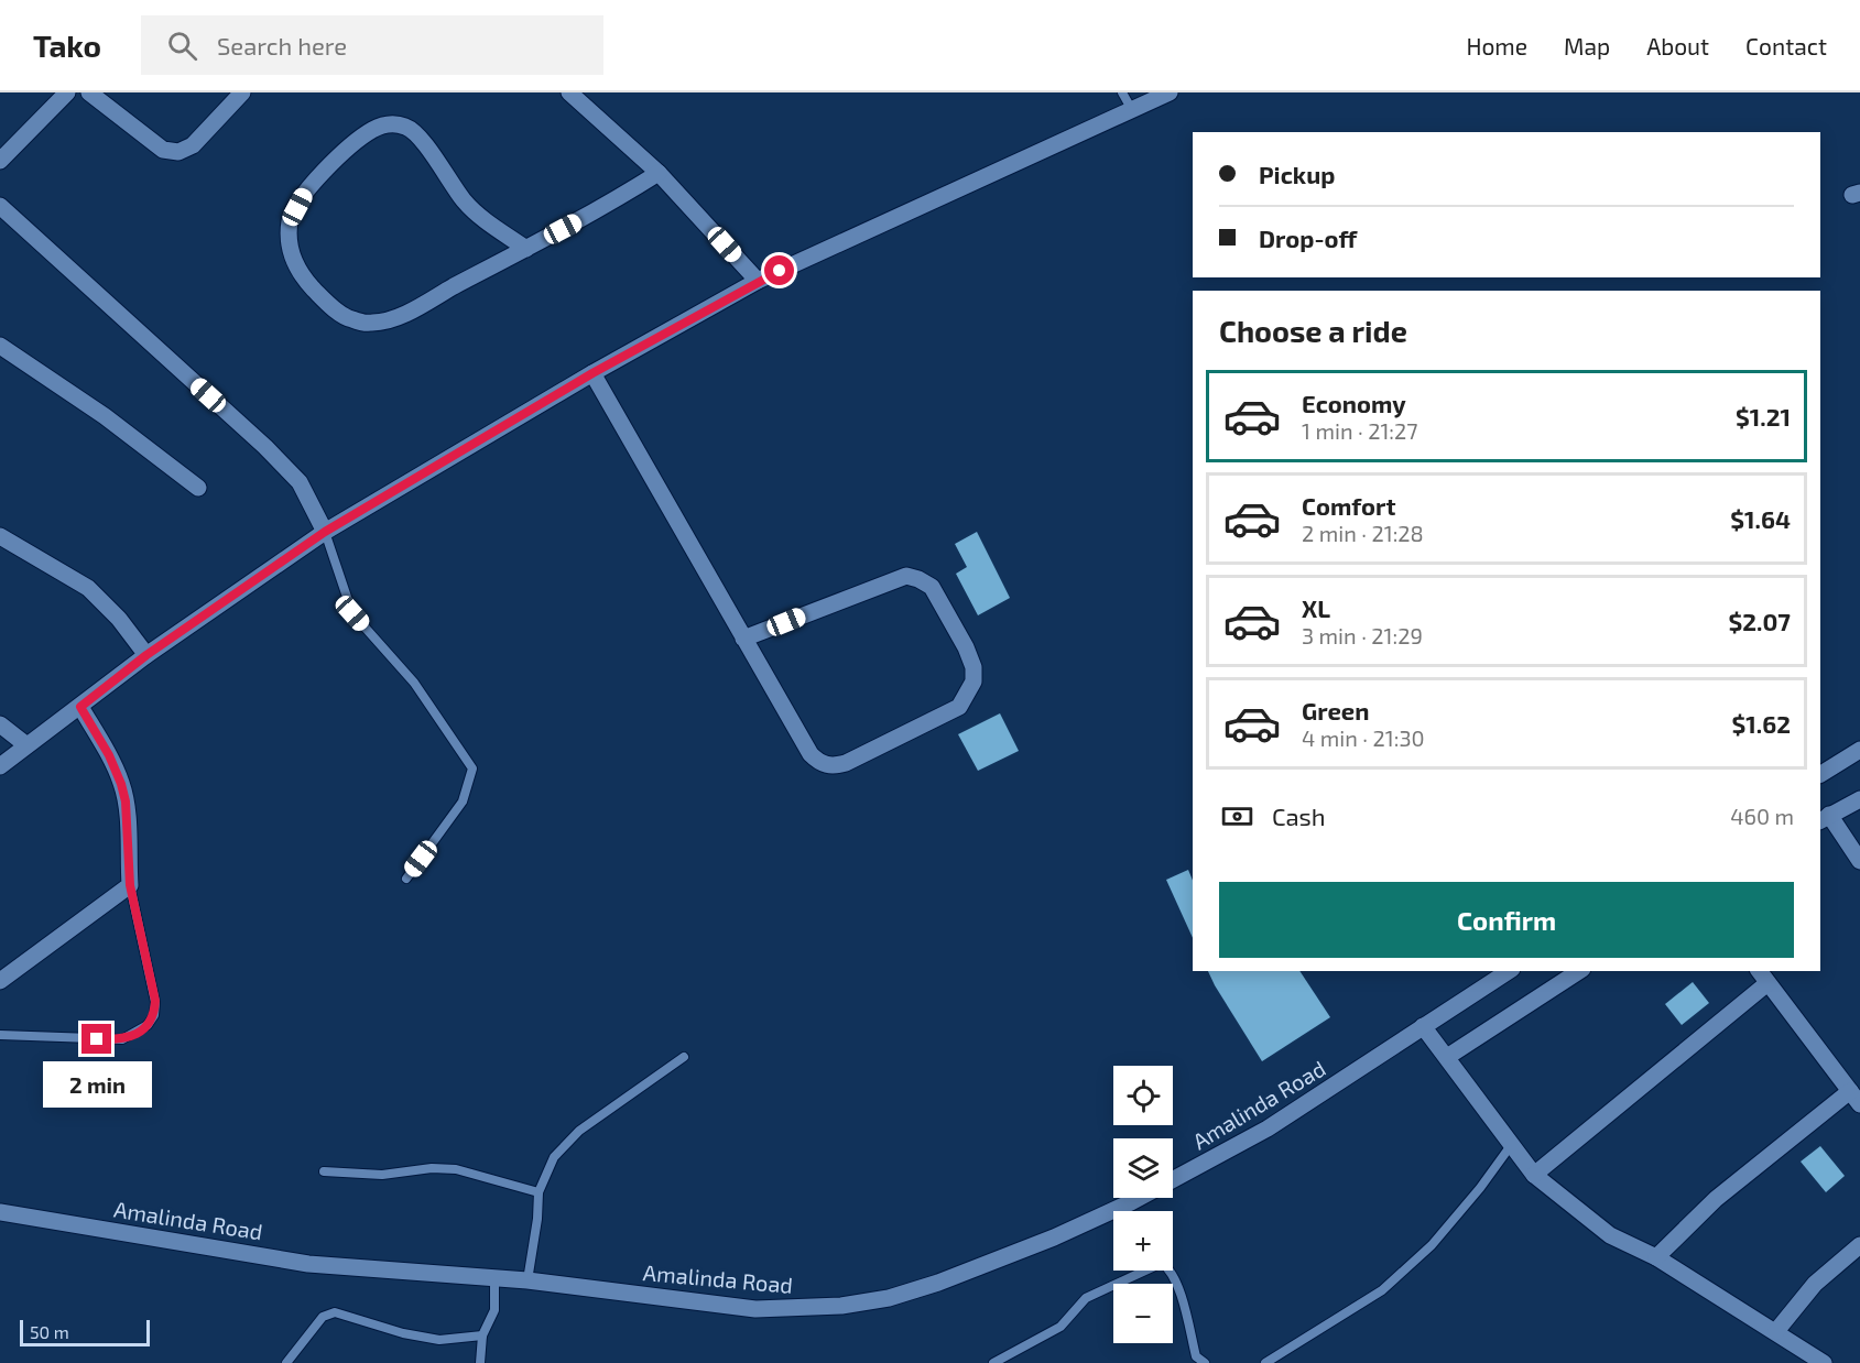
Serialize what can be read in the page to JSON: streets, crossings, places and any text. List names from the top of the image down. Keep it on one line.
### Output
{"streets":{"street":["Amalinda Road"]},"scale_bar":"50 m","page":{"header":"Tako","search":"Search here","nav":["Home","Map","About","Contact"],"banner":["Pickup","Drop-off"],"heading":"Choose a ride","list":[{"name":"Economy","note":"1 min · 21:27","value":"$1.21"},{"name":"Comfort","note":"2 min · 21:28","value":"$1.64"},{"name":"XL","note":"3 min · 21:29","value":"$2.07"},{"name":"Green","note":"4 min · 21:30","value":"$1.62"}],"pay":["Cash","460 m"],"buttons":"Confirm","bubble":"2 min","map_buttons":["+","−"],"scale":"50 m"}}
